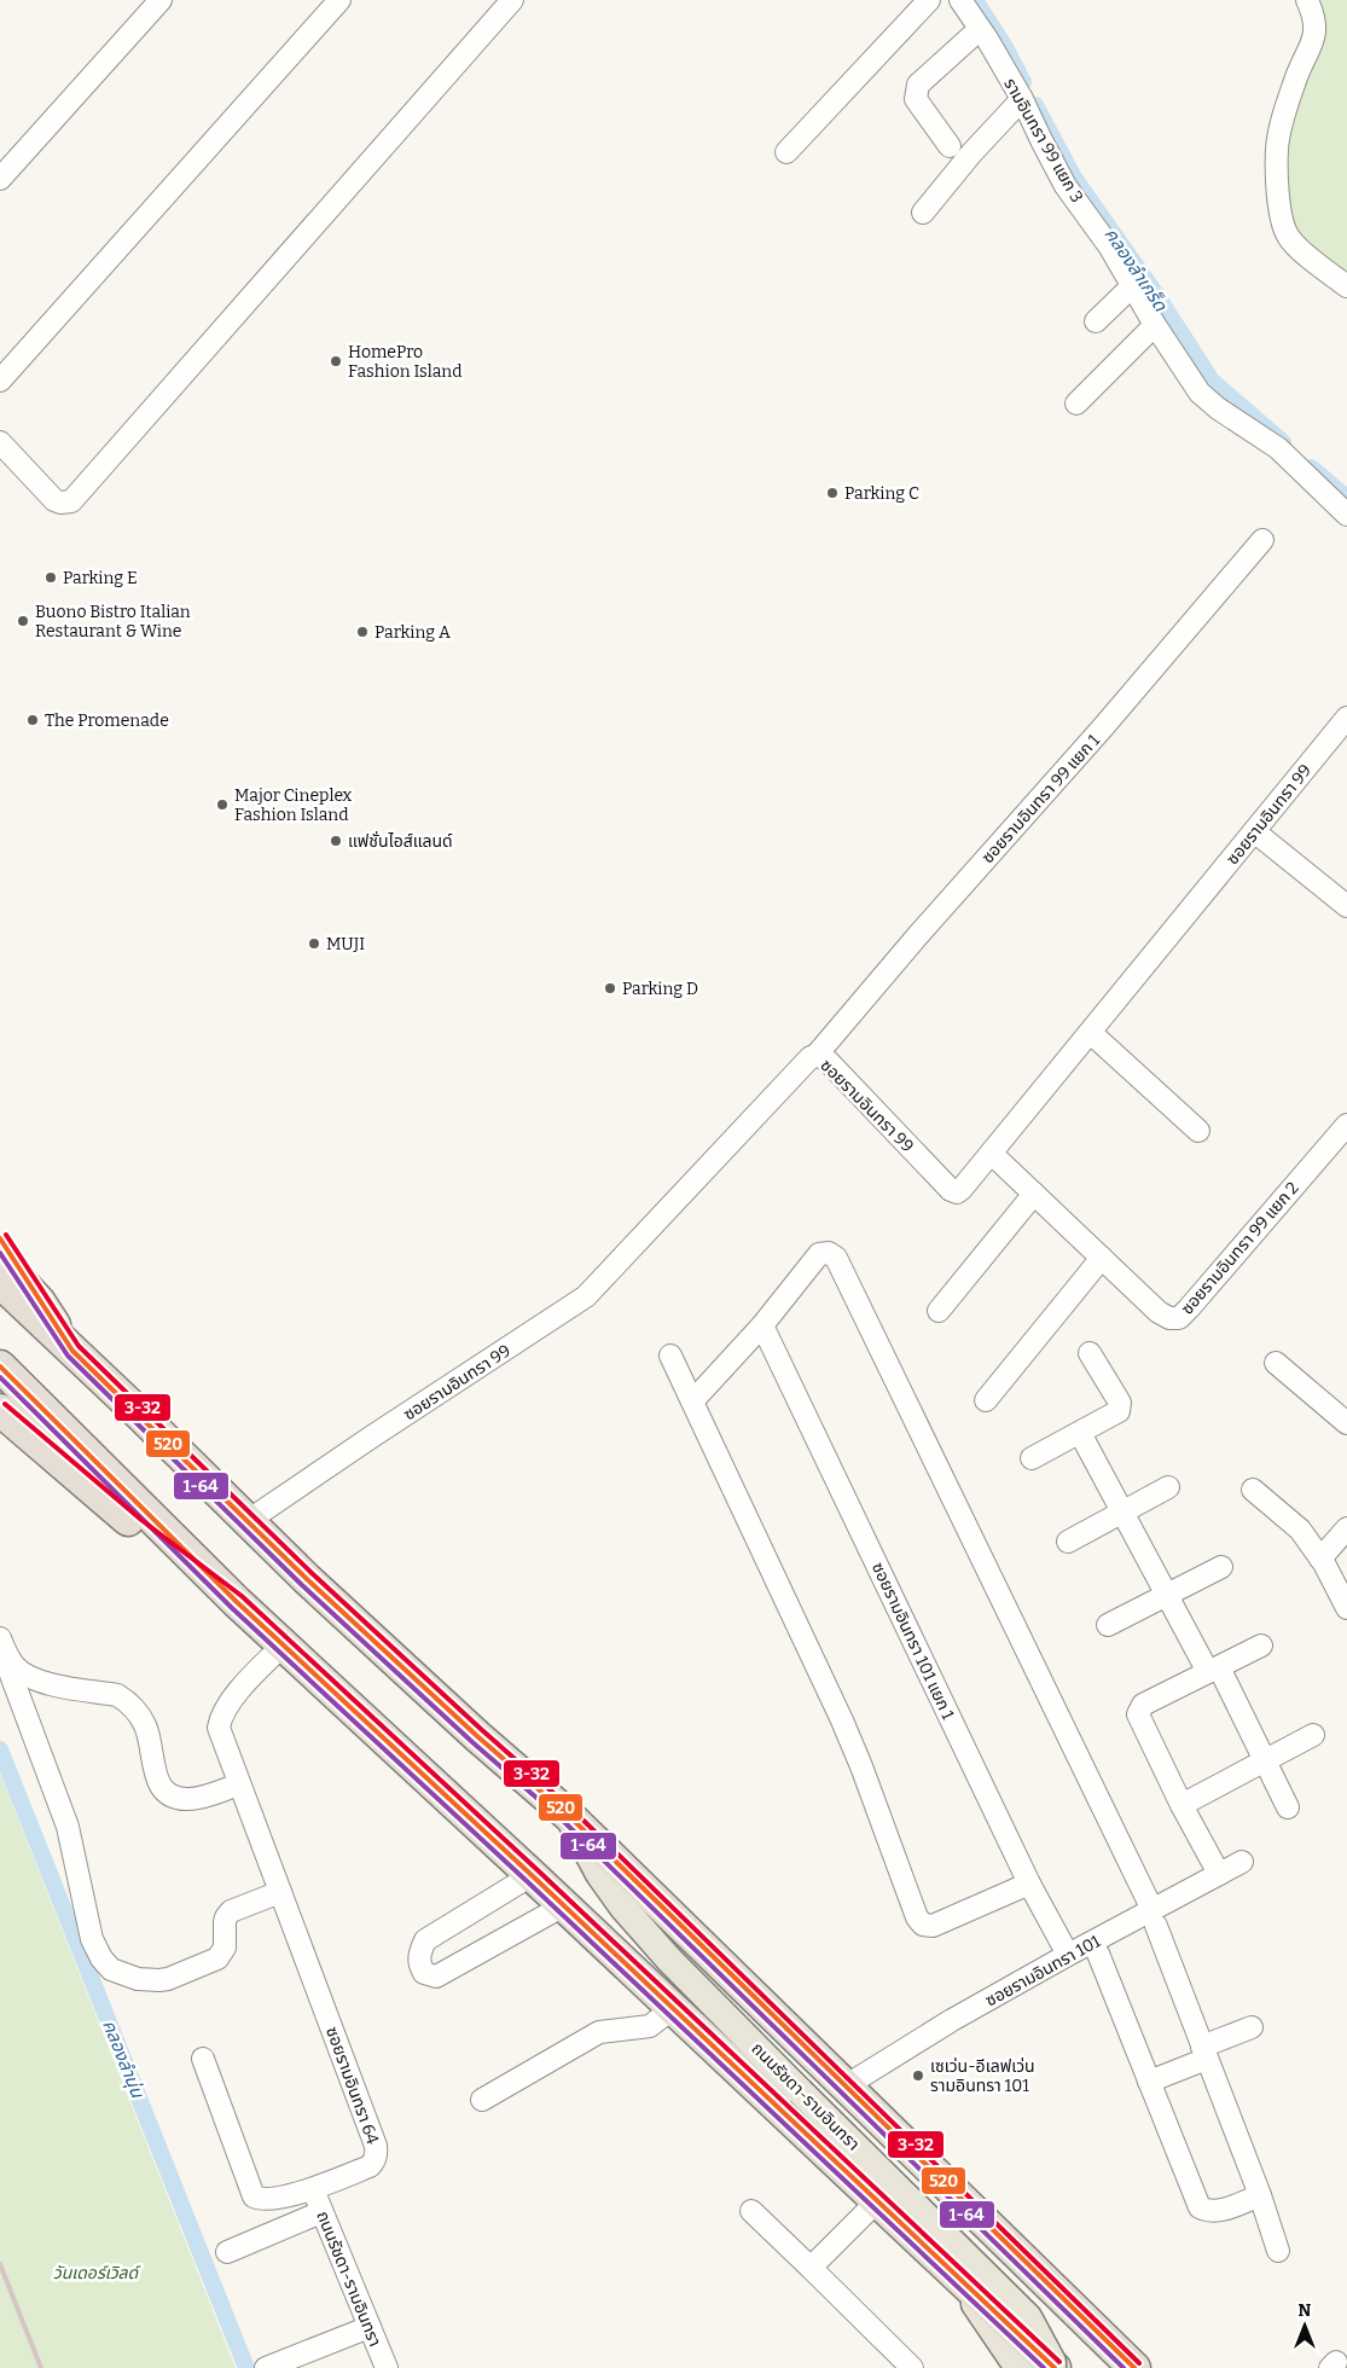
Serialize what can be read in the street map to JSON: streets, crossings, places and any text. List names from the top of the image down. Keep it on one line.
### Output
{"streets":{"main road":["ถนนรัชดา-รามอินทรา"],"street":["รามอินทรา 99 แยก 3","ซอยรามอินทรา 99 แยก 1","ซอยรามอินทรา 99","ซอยรามอินทรา 99 แยก 2","ซอยรามอินทรา 101 แยก 1","ซอยรามอินทรา 101","ซอยรามอินทรา 64"]},"crossings":[["ซอยรามอินทรา 99 แยก 1","ซอยรามอินทรา 99"],["ซอยรามอินทรา 99","ซอยรามอินทรา 99 แยก 2"],["ซอยรามอินทรา 101 แยก 1","ซอยรามอินทรา 101"],["ซอยรามอินทรา 64","ถนนรัชดา-รามอินทรา"]],"water":["คลองลำเกร็ด","คลองลำนุ่น"],"parks":["วันเดอร์เวิลด์"],"places":["HomePro Fashion Island","Parking C","Parking E","Buono Bistro Italian Restaurant & Wine","Parking A","The Promenade","Major Cineplex Fashion Island","แฟชั่นไอส์แลนด์","MUJI","Parking D","เซเว่น-อีเลฟเว่น รามอินทรา 101"],"lines":["transit line 3-32","transit line 520","transit line 1-64"],"north":"top"}
